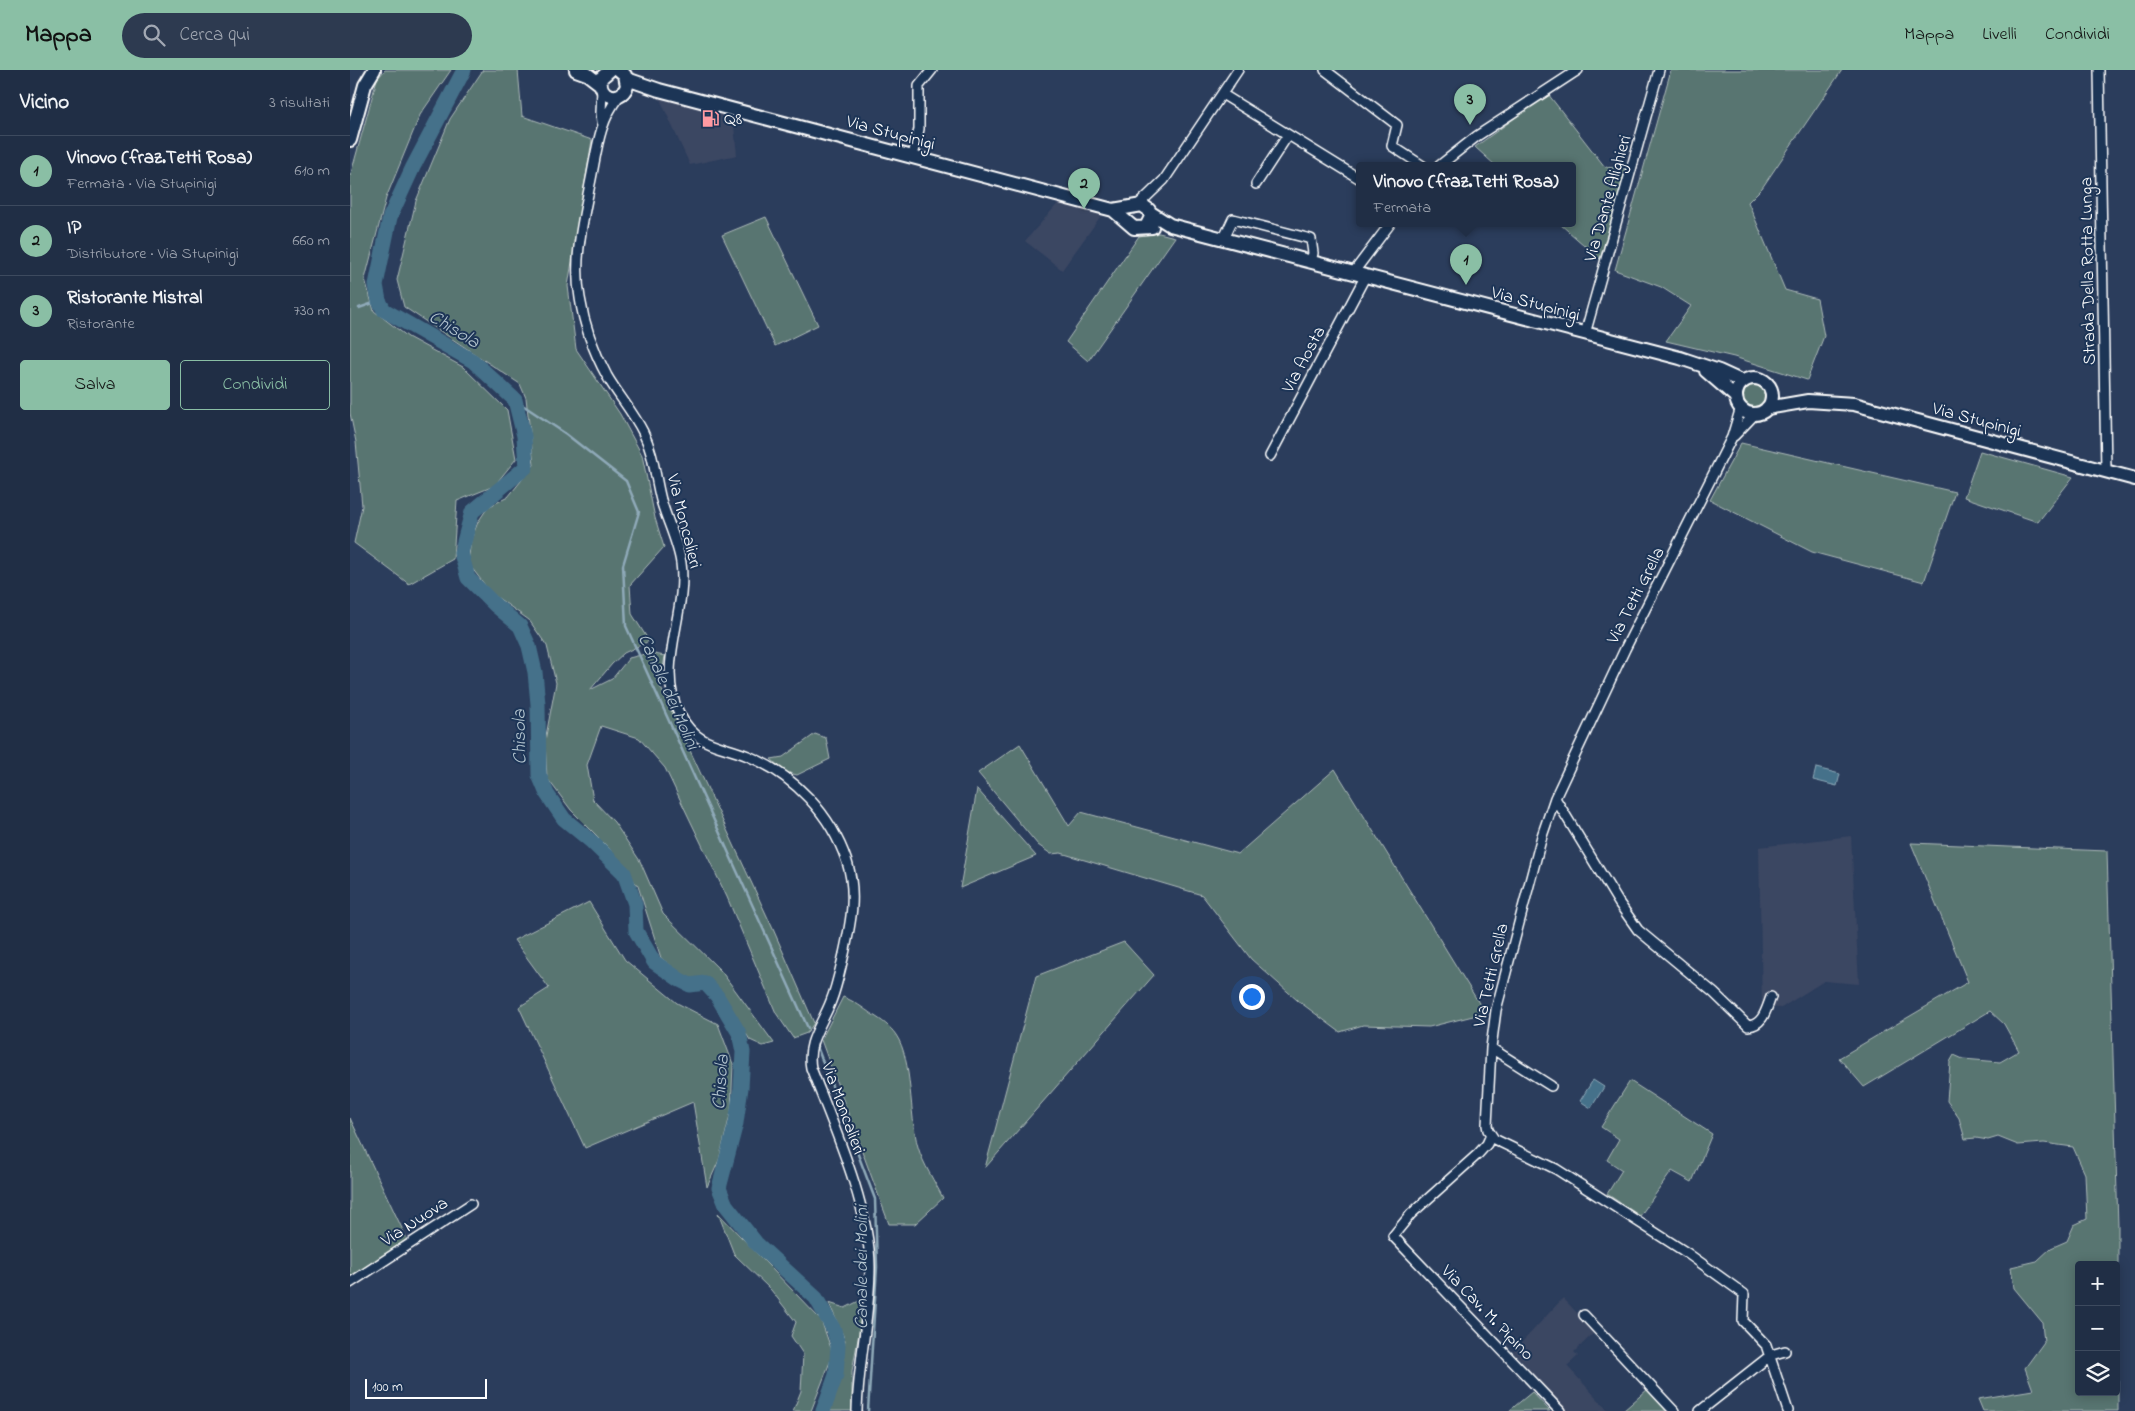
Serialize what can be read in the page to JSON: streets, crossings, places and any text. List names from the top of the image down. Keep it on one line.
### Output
{"streets":{"street":["Via Stupinigi","Via Dante Alighieri","Strada Della Rotta Lunga","Via Aosta","Via Moncalieri","Via Tetti Grella","Via Nuova","Via Cav. M. Pipino"]},"crossings":[["Via Stupinigi","Via Dante Alighieri"],["Via Stupinigi","Strada Della Rotta Lunga"],["Via Stupinigi","Via Aosta"],["Via Stupinigi","Via Moncalieri"],["Via Stupinigi","Via Tetti Grella"],["Via Tetti Grella","Via Cav. M. Pipino"]],"water":["Chisola","Canale dei Molini"],"places":{"fuel station":["Q8"]},"scale_bar":"100 m","page":{"header":"Mappa","search":"Cerca qui","nav":["Mappa","Livelli","Condividi"],"heading":["Vicino","3 risultati"],"pins":["3","2","1"],"list":[{"mark":"1","name":"Vinovo (fraz.Tetti Rosa)","note":"Fermata · Via Stupinigi","value":"610 m"},{"mark":"2","name":"IP","note":"Distributore · Via Stupinigi","value":"660 m"},{"mark":"3","name":"Ristorante Mistral","note":"Ristorante","value":"730 m"}],"popup":["Vinovo (fraz.Tetti Rosa)","Fermata"],"buttons":["Salva","Condividi"],"map_buttons":["+","−"],"scale":"100 m"}}
